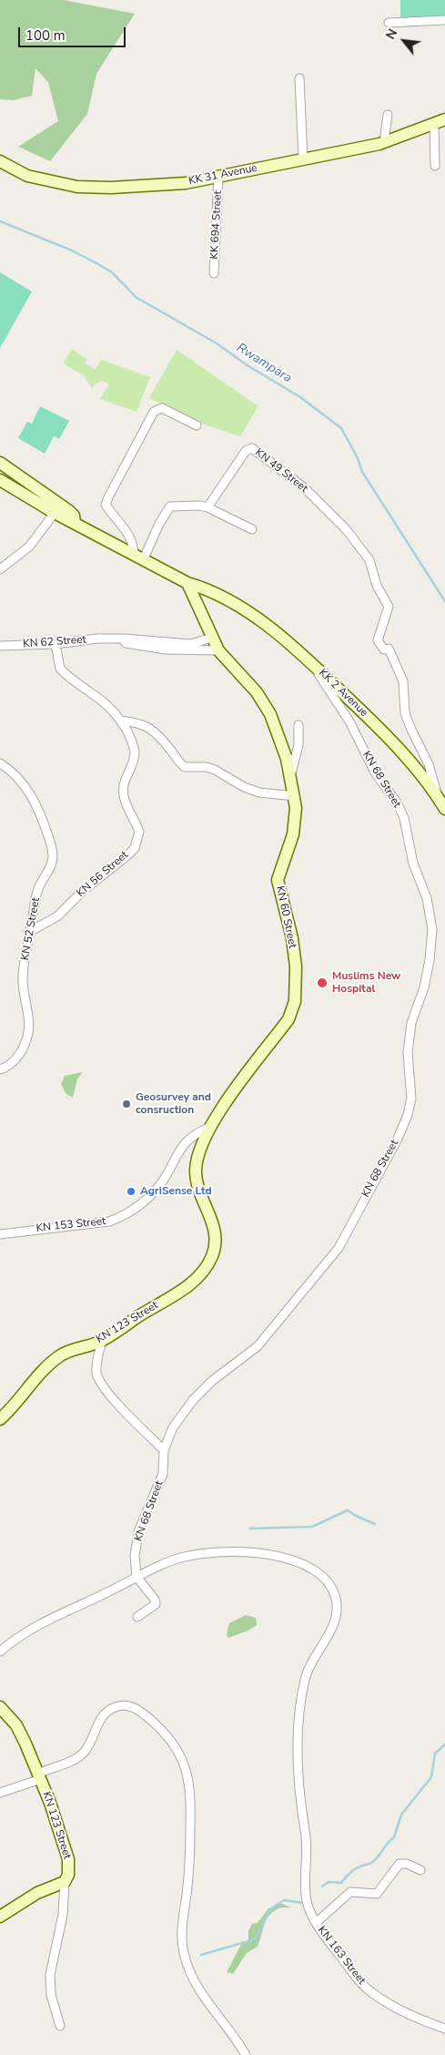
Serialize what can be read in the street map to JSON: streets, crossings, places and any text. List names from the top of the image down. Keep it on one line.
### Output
{"streets":{"main road":["KK 31 Avenue","KK 2 Avenue","KN 60 Street","KN 123 Street"],"street":["KK 694 Street","KN 49 Street","KN 62 Street","KN 68 Street","KN 56 Street","KN 52 Street","KN 153 Street","KN 163 Street"]},"crossings":[["KK 31 Avenue","KK 694 Street"],["KN 49 Street","KK 2 Avenue"],["KN 62 Street","KN 56 Street"],["KN 62 Street","KN 60 Street"],["KK 2 Avenue","KN 68 Street"],["KN 68 Street","KN 163 Street"],["KN 56 Street","KN 52 Street"],["KN 60 Street","KN 153 Street"],["KN 60 Street","KN 123 Street"]],"water":["Rwampara"],"places":["Muslims New Hospital","Geosurvey and consruction","AgriSense Ltd"],"scale_bar":"100 m","north":"top left"}
